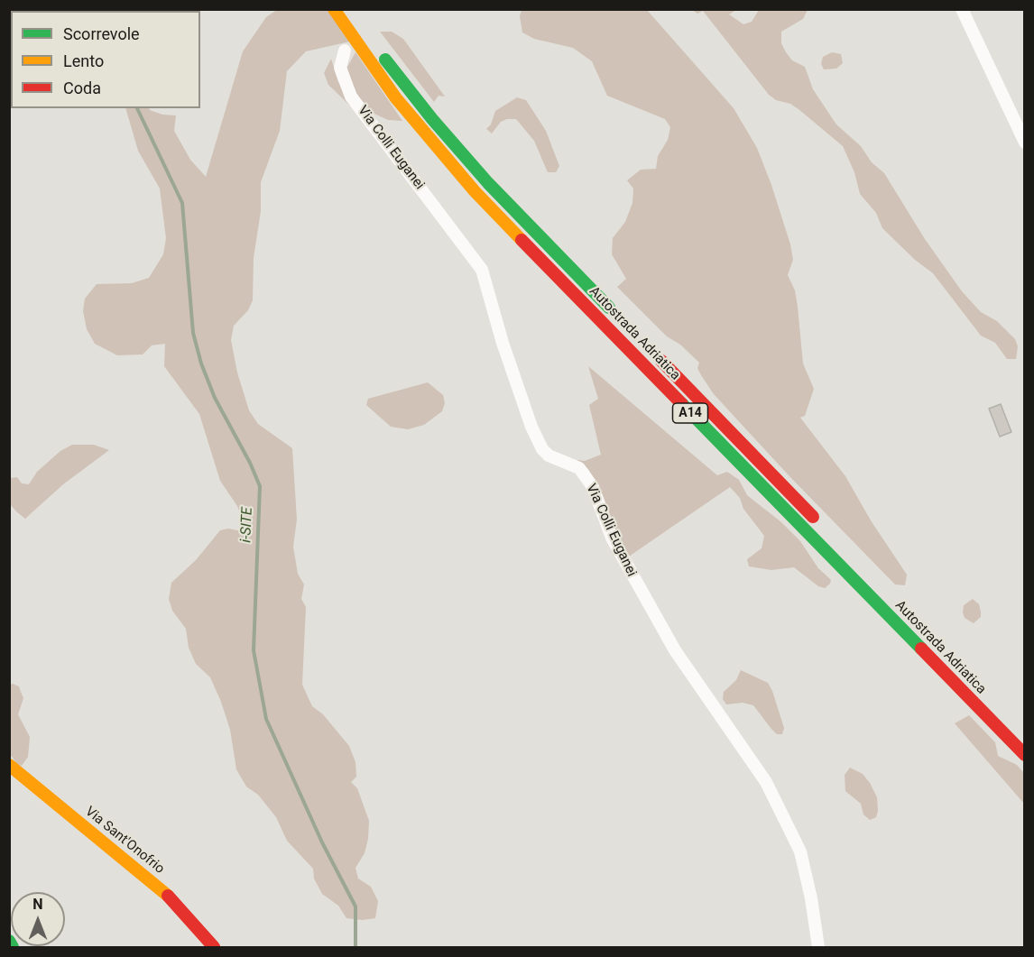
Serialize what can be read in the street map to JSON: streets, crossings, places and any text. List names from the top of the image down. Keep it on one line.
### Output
{"streets":{"main road":["Autostrada Adriatica","A14","Via Sant'Onofrio"],"street":["Via Colli Euganei"]},"water":["i-SITE"],"legend":["Scorrevole","Lento","Coda"],"north":"top"}
